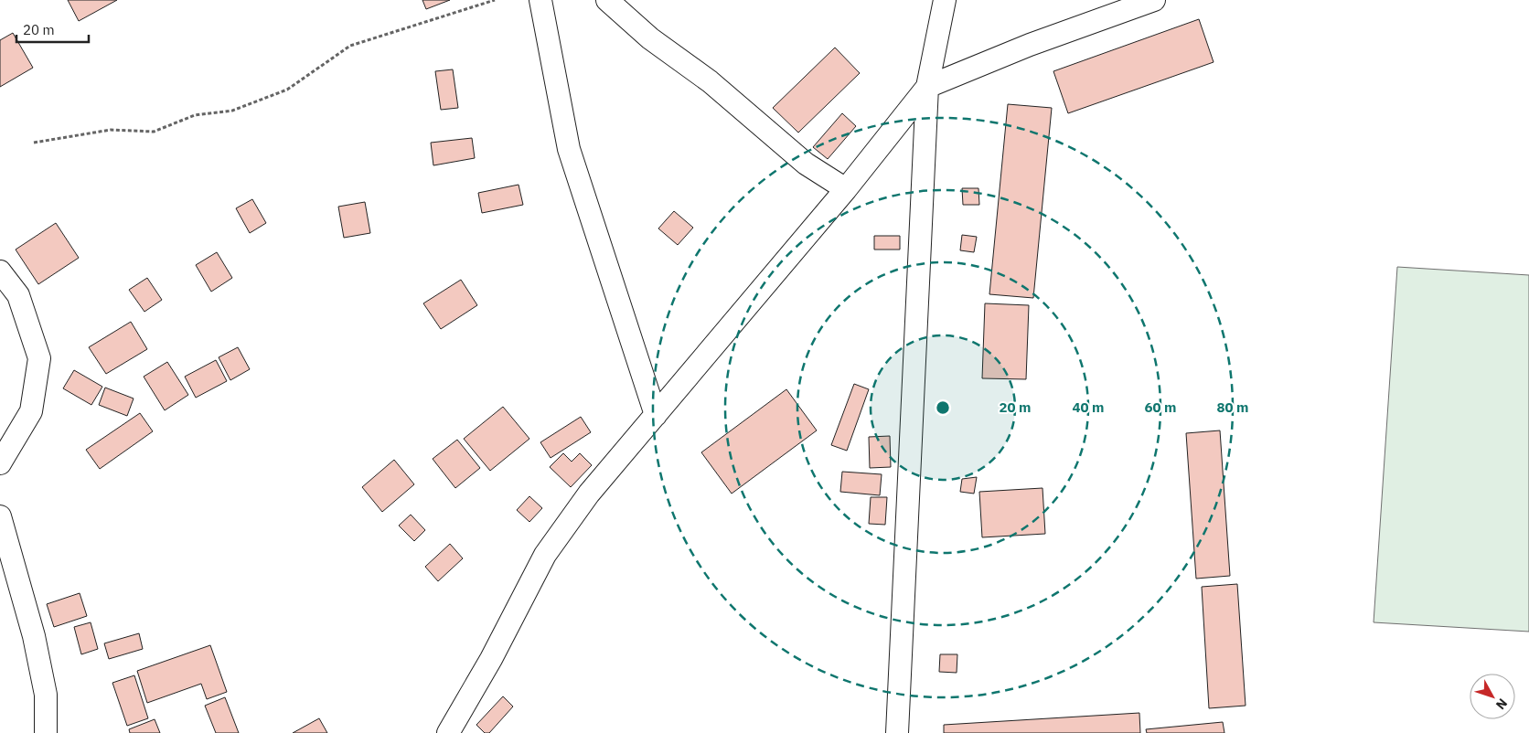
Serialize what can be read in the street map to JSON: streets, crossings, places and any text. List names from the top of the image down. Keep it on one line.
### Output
{"scale_bar":"20 m","north":"bottom right","rings":["20 m","40 m","60 m","80 m"]}
